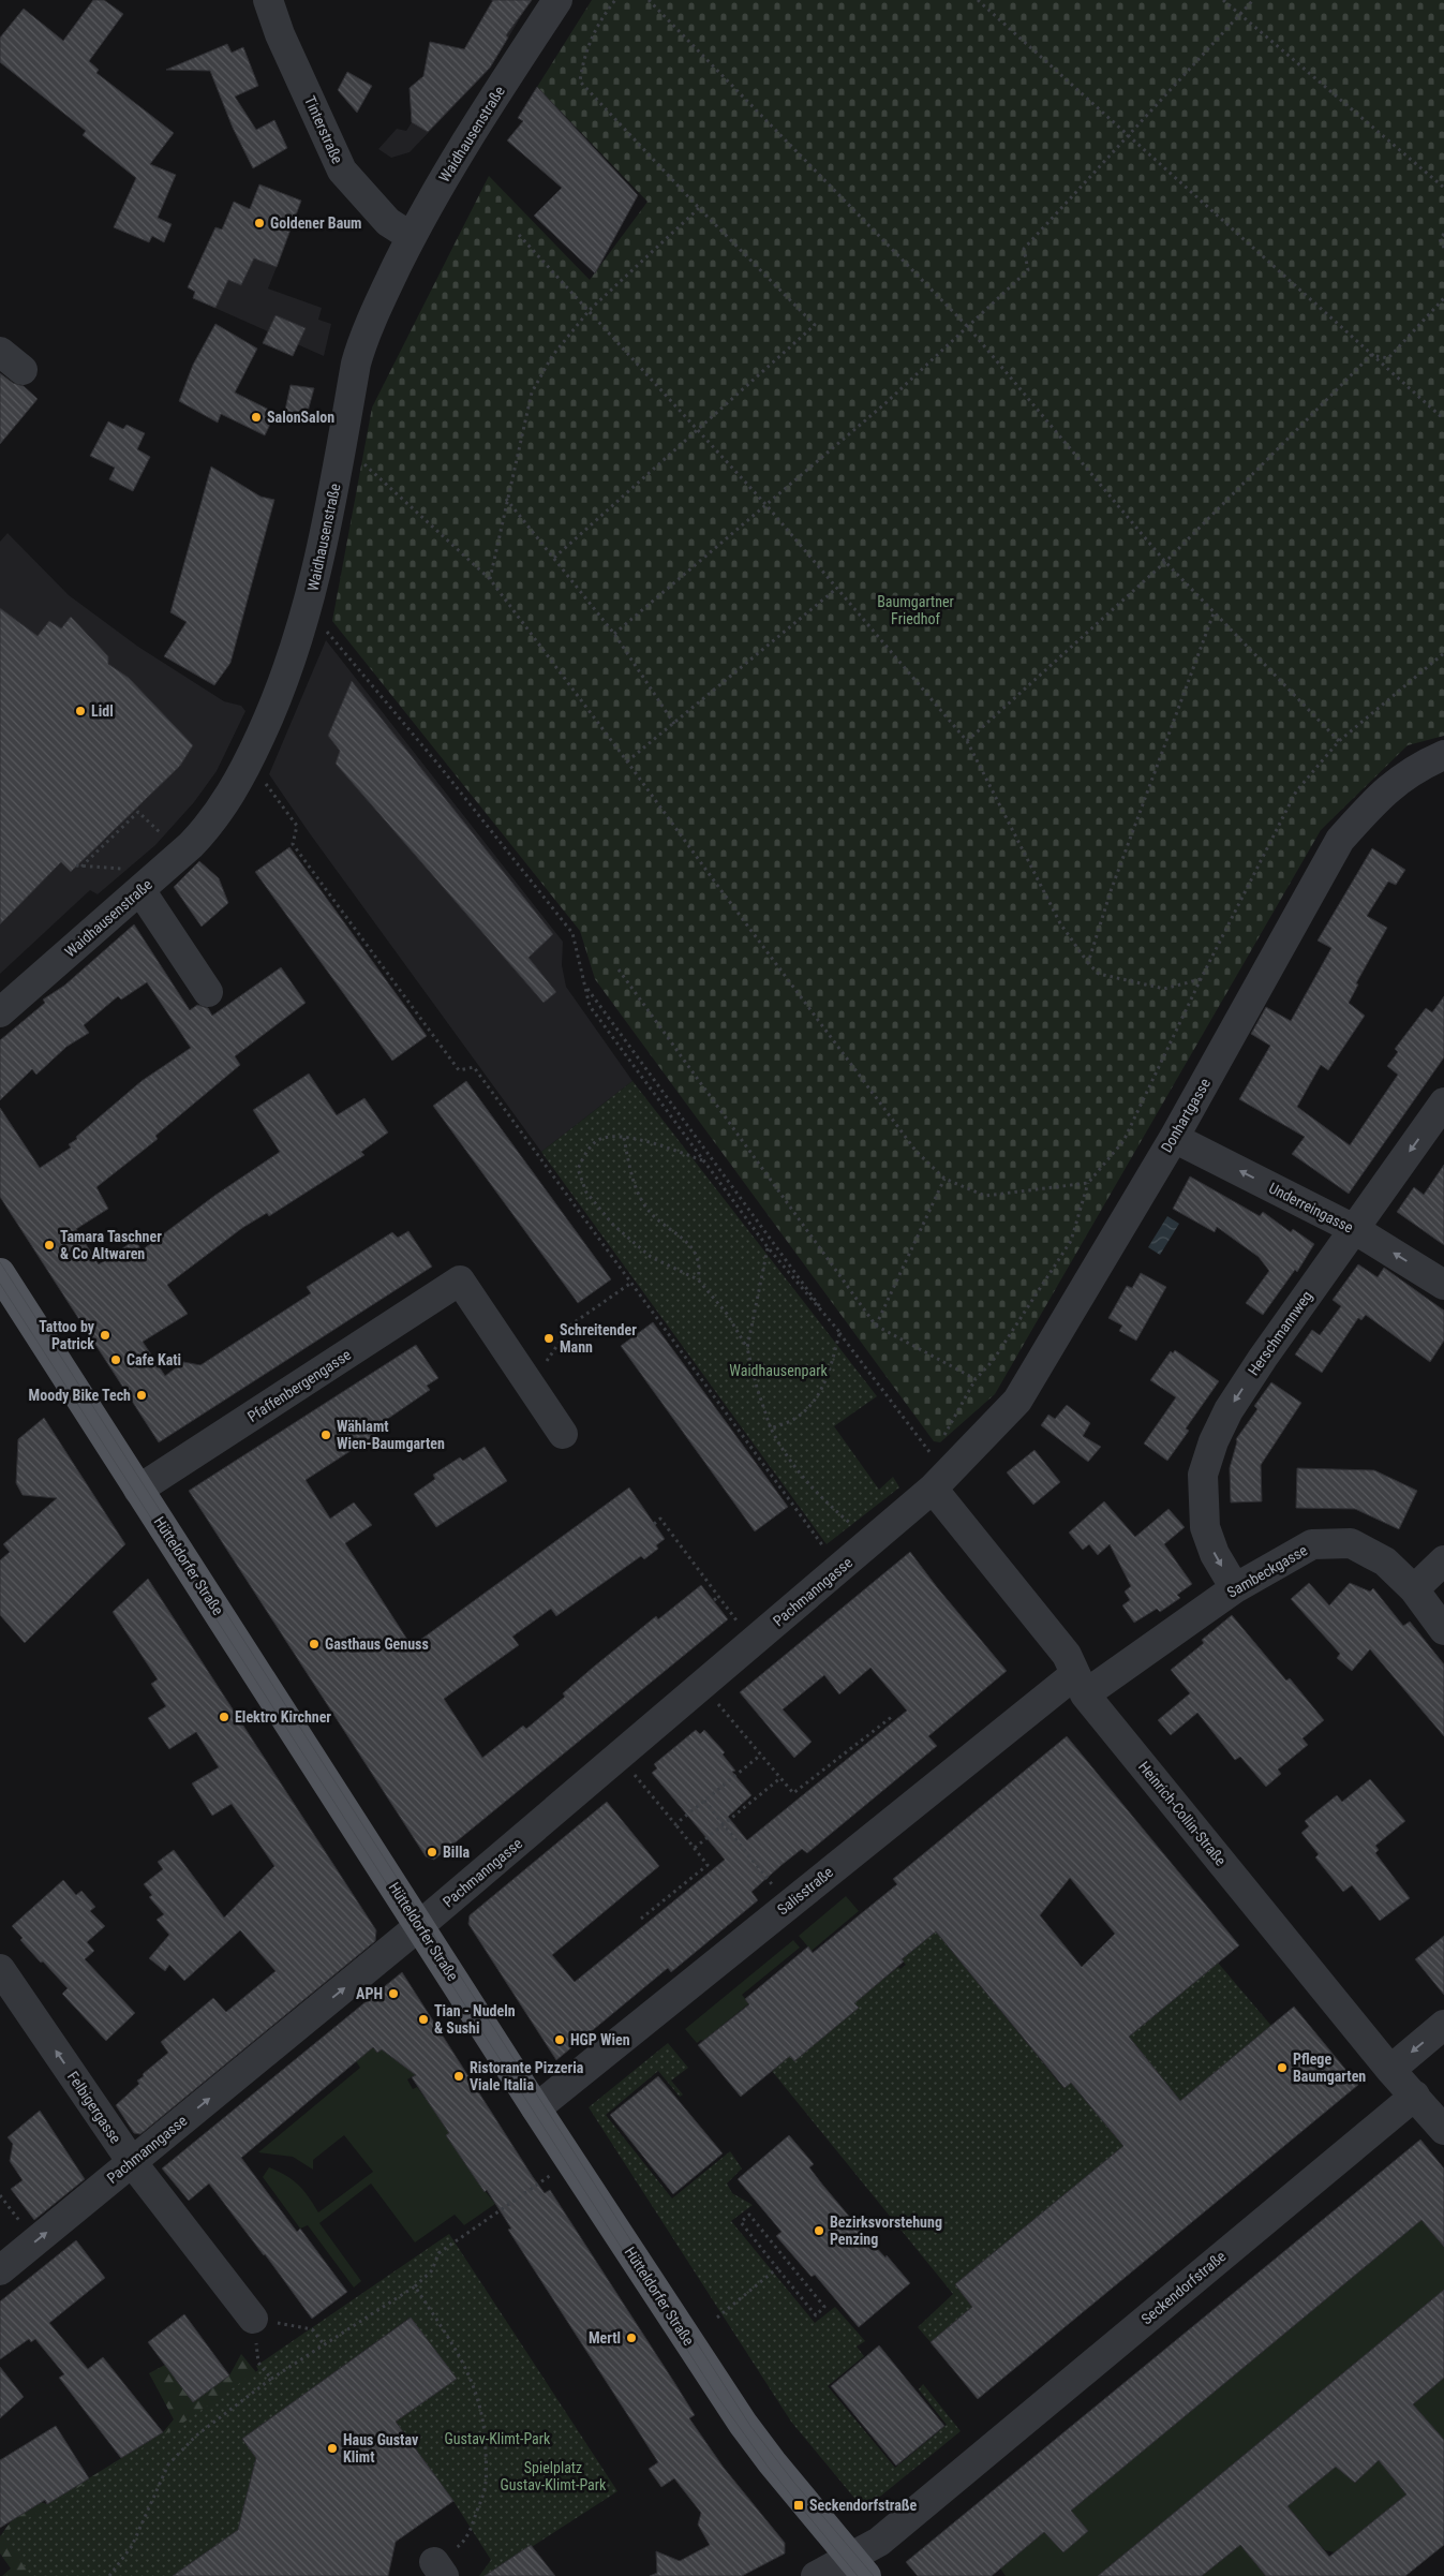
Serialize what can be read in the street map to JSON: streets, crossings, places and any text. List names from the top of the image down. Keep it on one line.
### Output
{"streets":{"main road":["Hütteldorfer Straße"],"street":["Tinterstraße","Waidhausenstraße","Donhartgasse","Underreingasse","Herschmannweg","Pfaffenbergengasse","Sambeckgasse","Pachmanngasse","Heinrich-Collin-Straße","Salisstraße","Felbigergasse","Seckendorfstraße"]},"crossings":[["Tinterstraße","Waidhausenstraße"],["Donhartgasse","Underreingasse"],["Donhartgasse","Pachmanngasse"],["Donhartgasse","Heinrich-Collin-Straße"],["Underreingasse","Herschmannweg"],["Herschmannweg","Sambeckgasse"],["Pfaffenbergengasse","Hütteldorfer Straße"],["Hütteldorfer Straße","Pachmanngasse"],["Hütteldorfer Straße","Salisstraße"],["Hütteldorfer Straße","Seckendorfstraße"],["Sambeckgasse","Heinrich-Collin-Straße"],["Sambeckgasse","Salisstraße"],["Pachmanngasse","Heinrich-Collin-Straße"],["Pachmanngasse","Felbigergasse"],["Heinrich-Collin-Straße","Salisstraße"],["Heinrich-Collin-Straße","Seckendorfstraße"]],"one_way":["Underreingasse","Herschmannweg","Pachmanngasse","Felbigergasse"],"parks":["Baumgartner Friedhof","Waidhausenpark","Gustav-Klimt-Park","Spielplatz Gustav-Klimt-Park"],"places":{"other":["Goldener Baum","SalonSalon","Lidl","Tamara Taschner & Co Altwaren","Tattoo by Patrick","Schreitender Mann","Cafe Kati","Moody Bike Tech","Wählamt Wien-Baumgarten","Gasthaus Genuss","Elektro Kirchner","Billa","APH","Tian - Nudeln & Sushi","HGP Wien","Pflege Baumgarten","Ristorante Pizzeria Viale Italia","Bezirksvorstehung Penzing","Mertl","Haus Gustav Klimt"],"transit":["Seckendorfstraße"]}}
